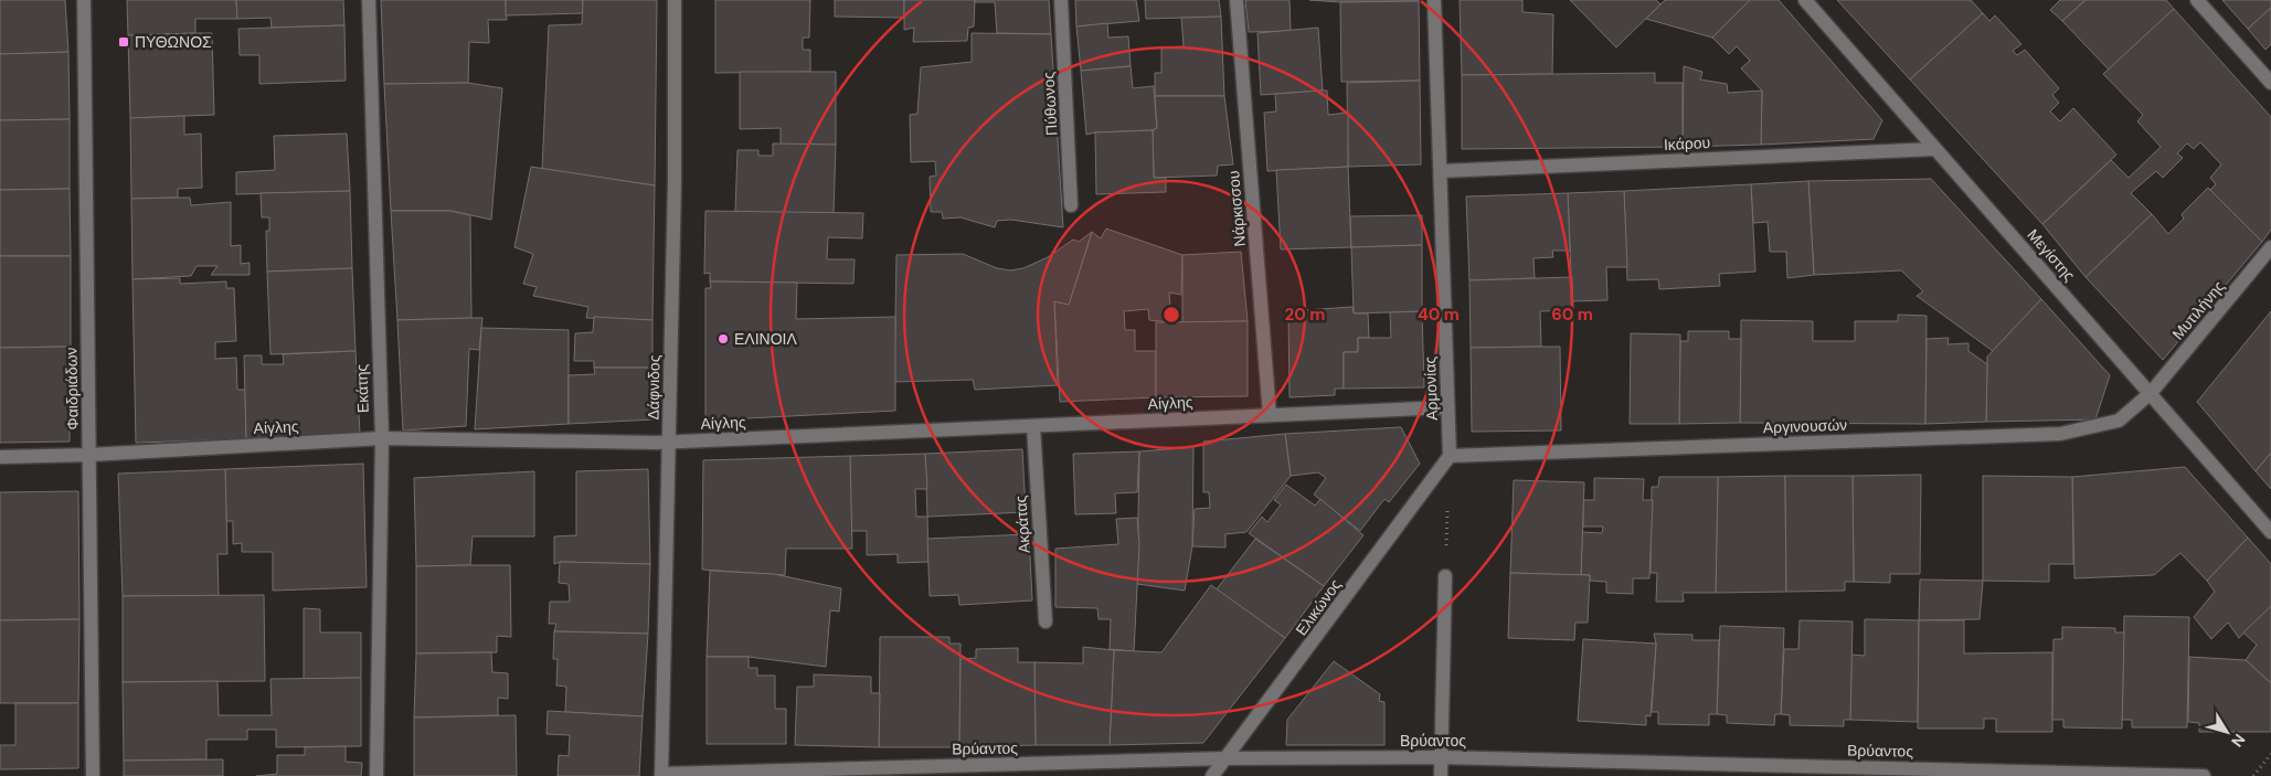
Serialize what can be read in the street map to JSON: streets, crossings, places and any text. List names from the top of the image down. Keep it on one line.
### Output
{"streets":{"street":["Πύθωνος","Ικάρου","Νάρκισσου","Μεγίστης","Μυτιλήνης","Δάφνιδος","Φαιδριάδων","Εκάτης","Αρμονίας","Αίγλης","Αργινουσών","Ακράτας","Ελικώνος","Βρύαντος"]},"crossings":[["Ικάρου","Μεγίστης"],["Ικάρου","Αρμονίας"],["Νάρκισσου","Αίγλης"],["Μεγίστης","Μυτιλήνης"],["Μεγίστης","Αργινουσών"],["Μυτιλήνης","Αργινουσών"],["Δάφνιδος","Αίγλης"],["Δάφνιδος","Βρύαντος"],["Φαιδριάδων","Αίγλης"],["Εκάτης","Αίγλης"],["Αρμονίας","Αίγλης"],["Αρμονίας","Αργινουσών"],["Αρμονίας","Ελικώνος"],["Αίγλης","Ακράτας"],["Αργινουσών","Ελικώνος"],["Ελικώνος","Βρύαντος"]],"places":{"transit":["ΠΥΘΩΝΟΣ"],"other":["ΕΛΙΝΟΙΛ"]},"north":"bottom right","rings":["20 m","40 m","60 m"]}
